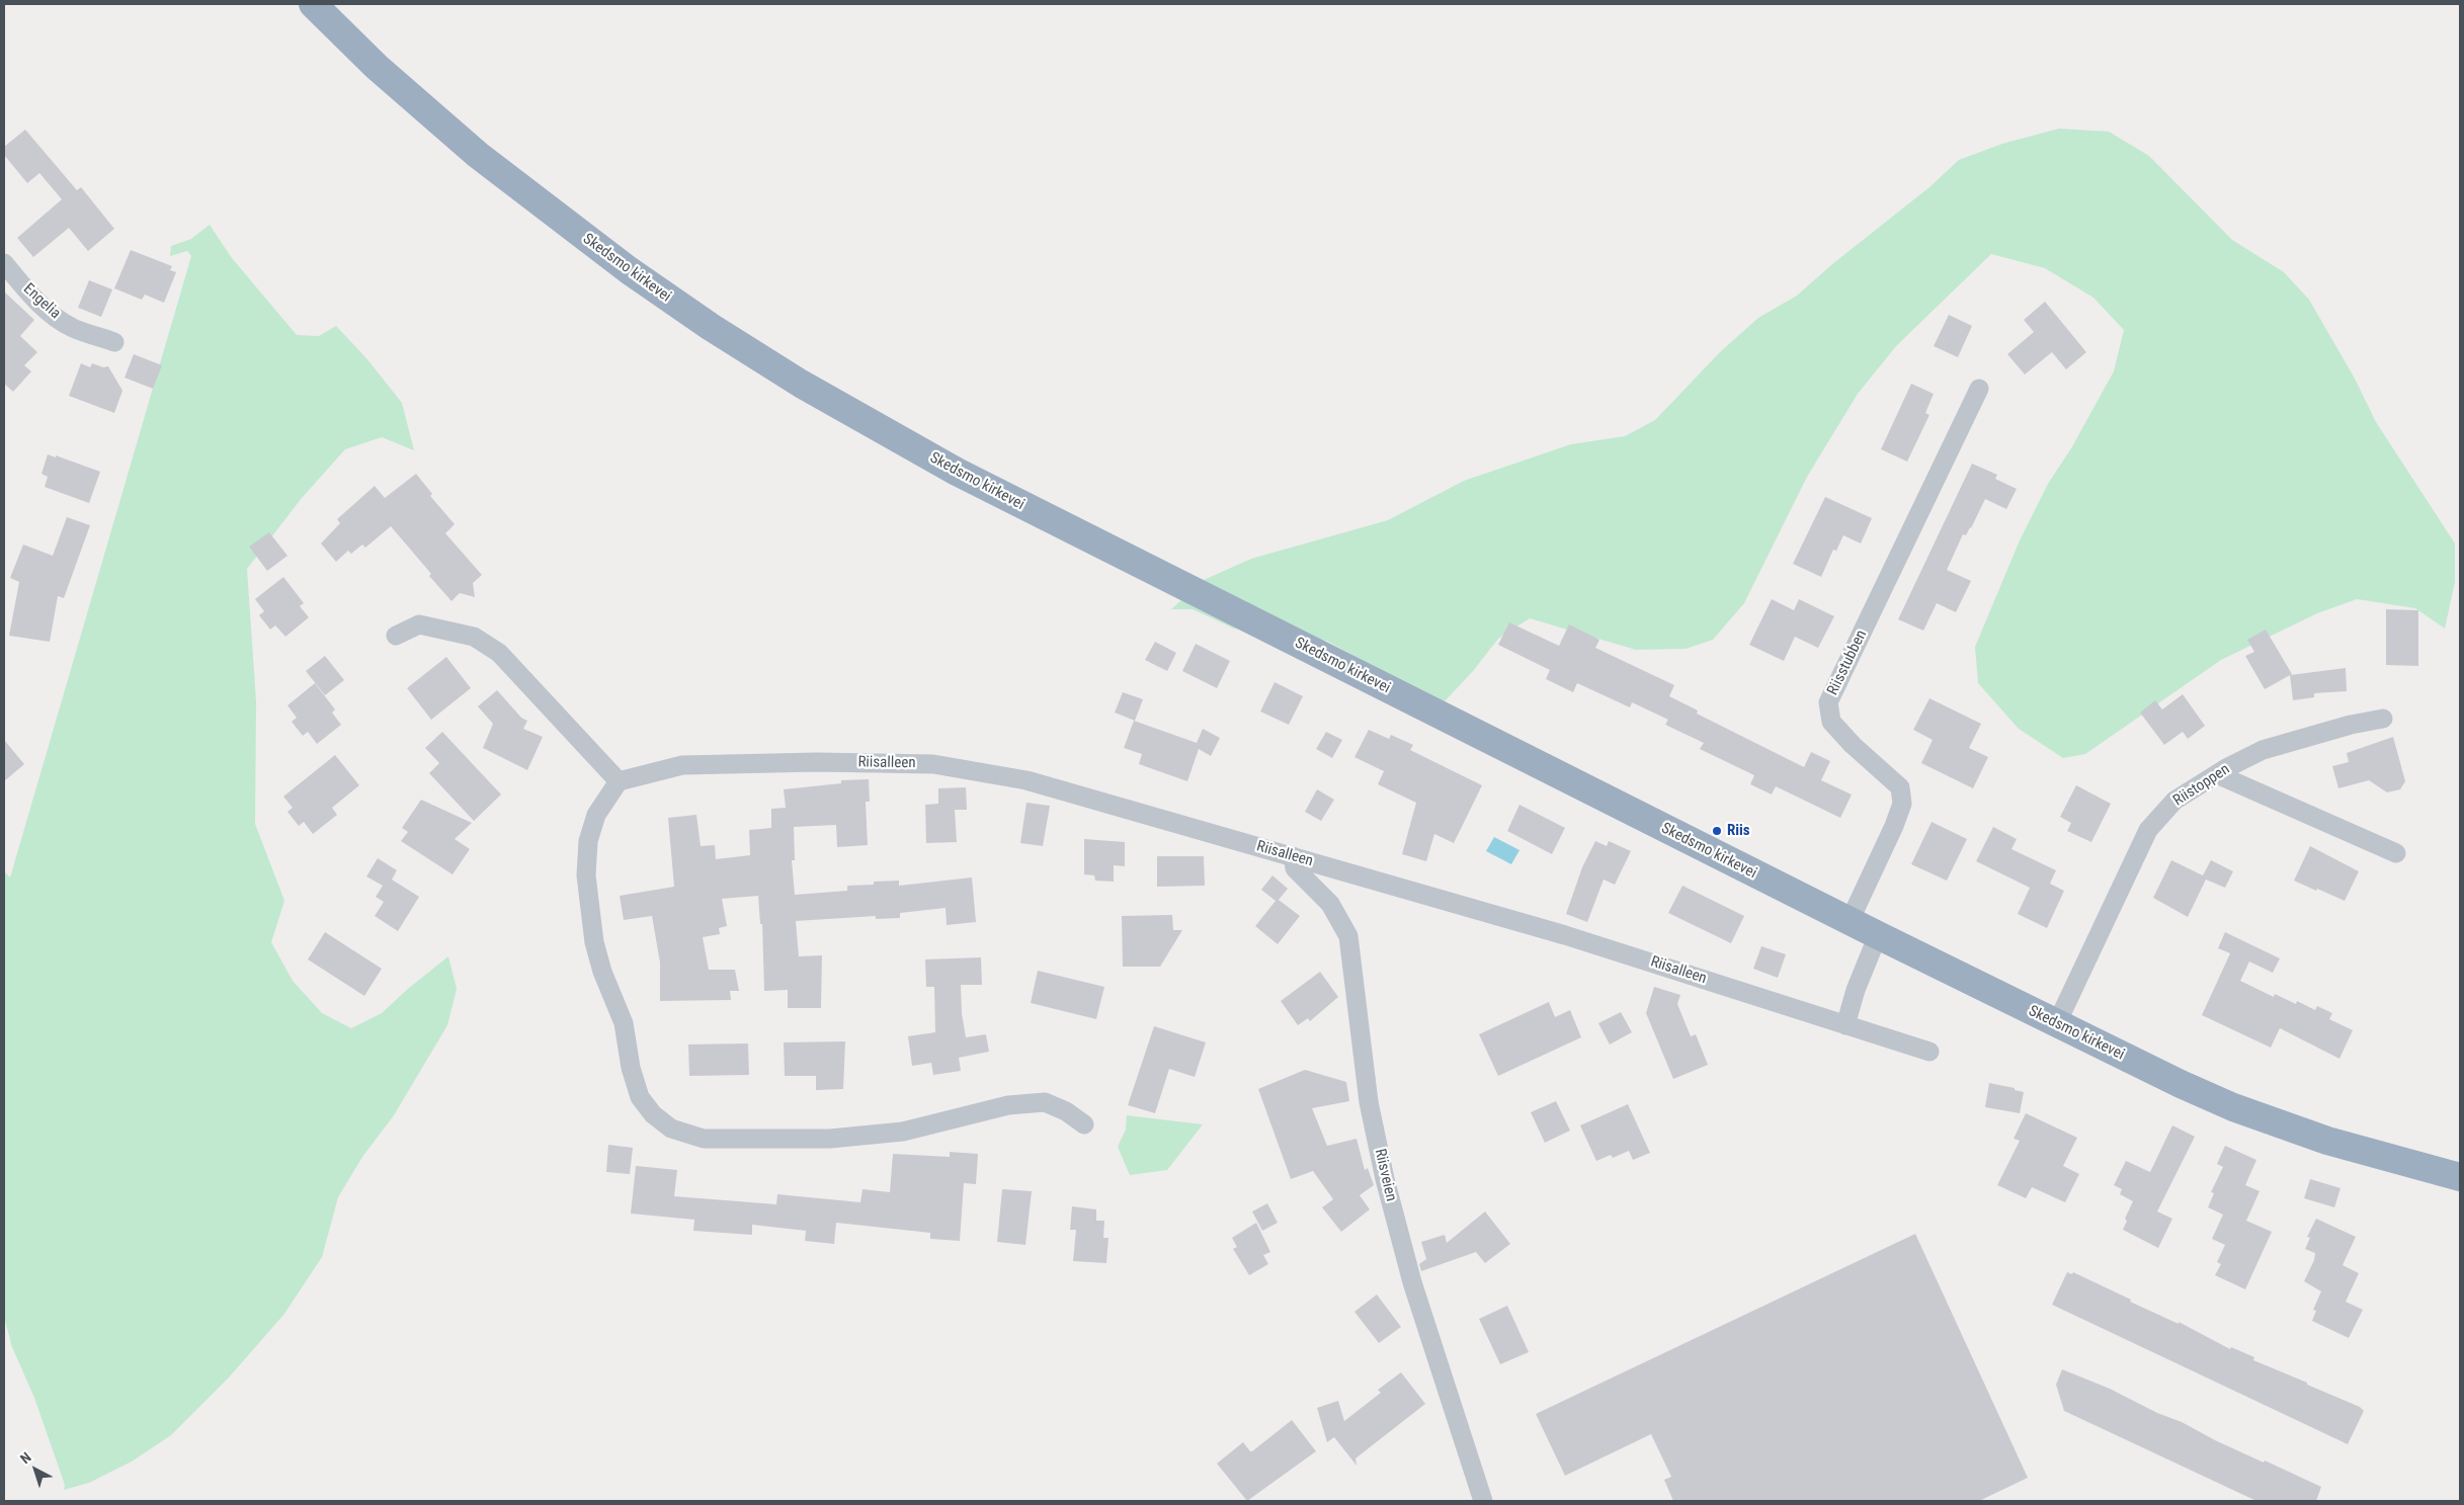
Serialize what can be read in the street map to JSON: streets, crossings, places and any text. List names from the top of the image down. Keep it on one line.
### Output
{"streets":{"highway":["Skedsmo kirkevei"],"street":["Engelia","Riisstubben","Riisalleen","Riistoppen","Riisveien"]},"crossings":[["Skedsmo kirkevei","Riisstubben"],["Skedsmo kirkevei","Riistoppen"],["Riisalleen","Riisveien"]],"places":["Riis"],"north":"top left"}
